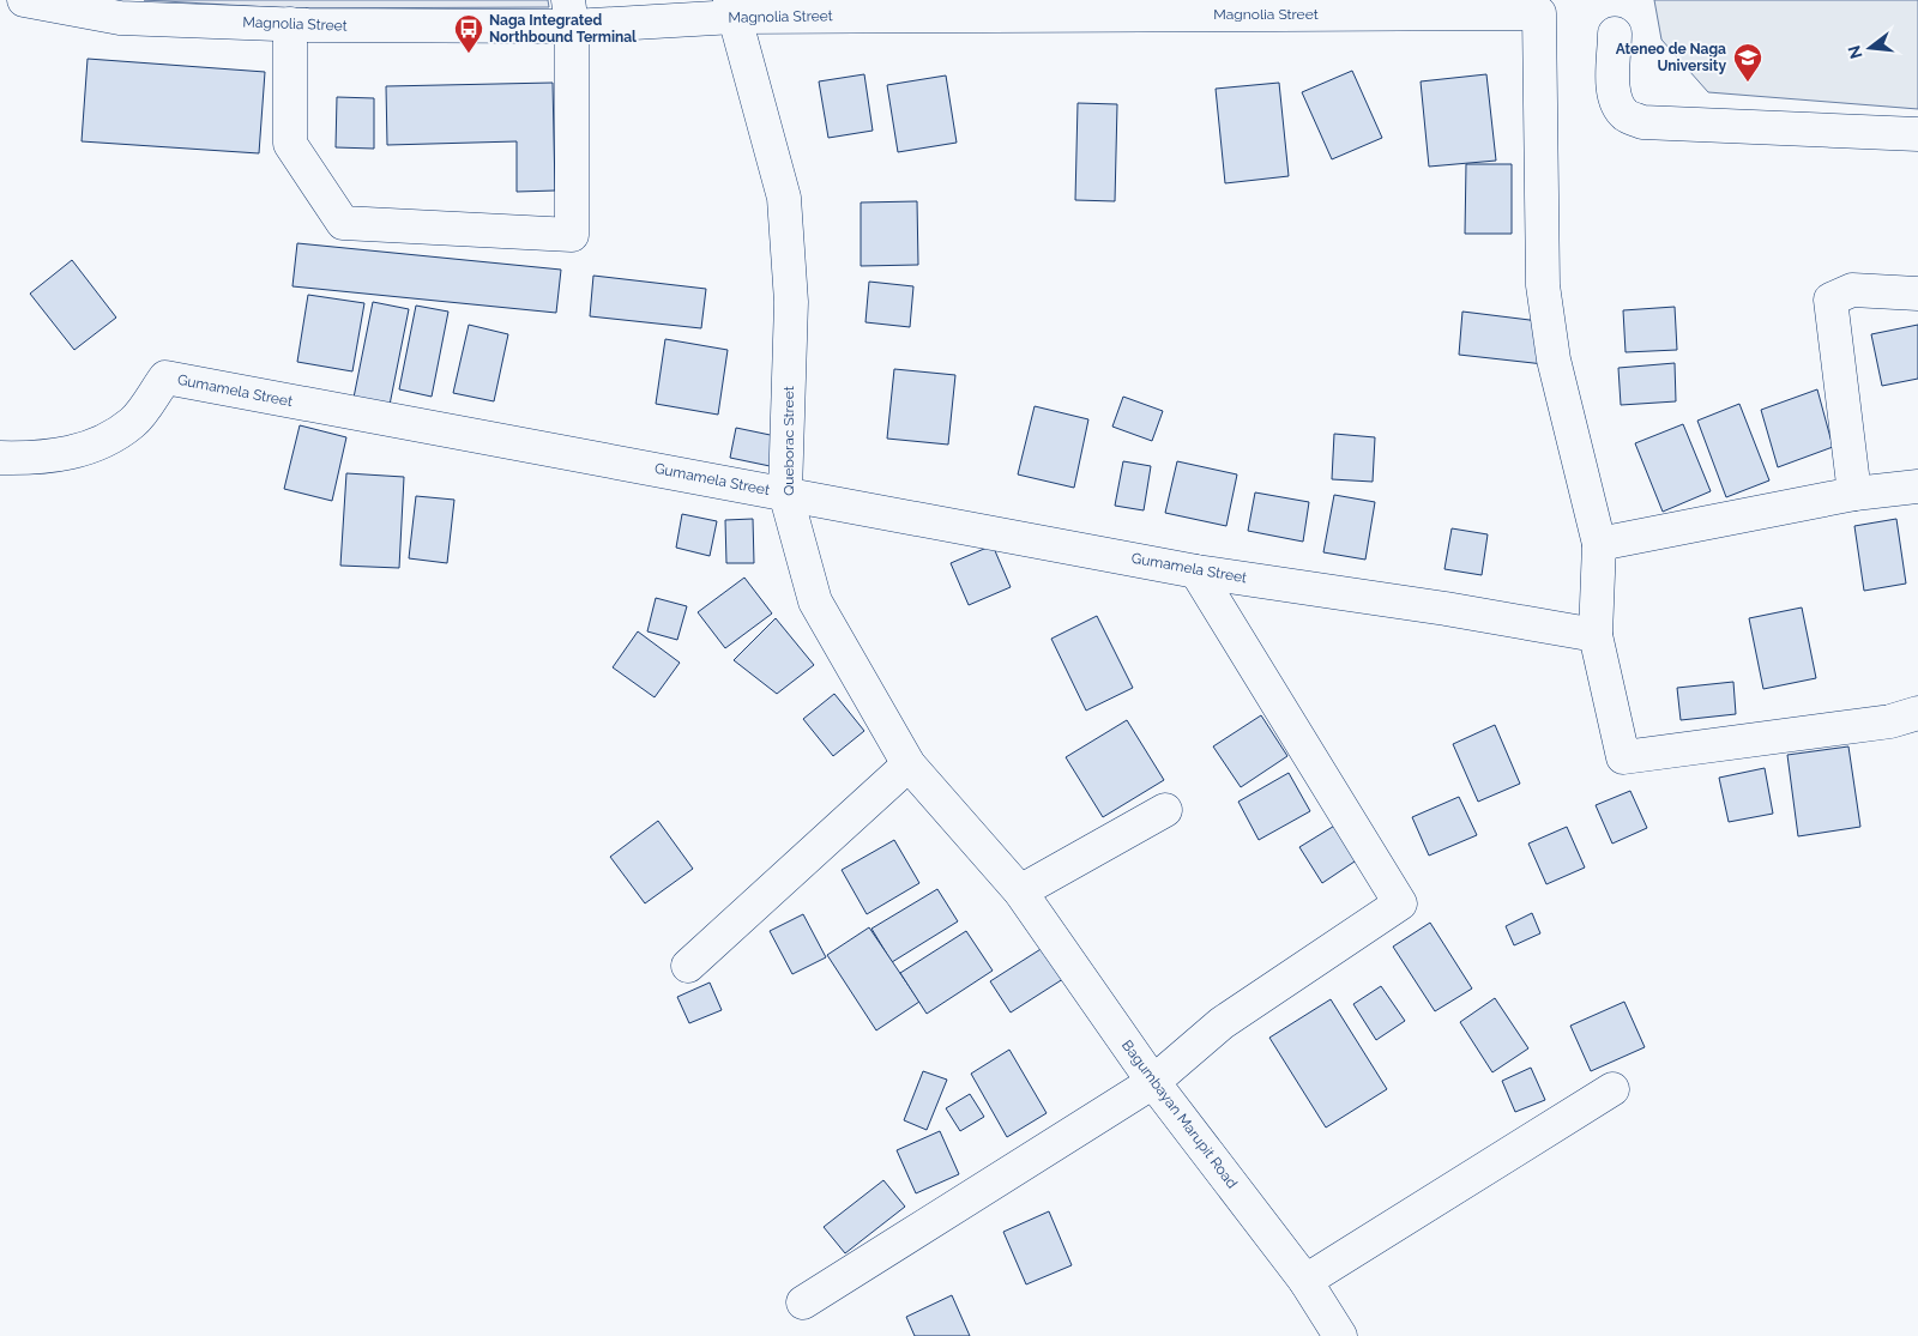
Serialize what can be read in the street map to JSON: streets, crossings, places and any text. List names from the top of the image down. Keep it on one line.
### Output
{"streets":{"street":["Magnolia Street","Gumamela Street","Queborac Street","Bagumbayan Marupit Road"]},"crossings":[["Magnolia Street","Queborac Street"],["Gumamela Street","Queborac Street"],["Queborac Street","Bagumbayan Marupit Road"]],"places":{"bus stop":["Naga Integrated Northbound Terminal"],"school or university":["Ateneo de Naga University"]},"north":"left"}
